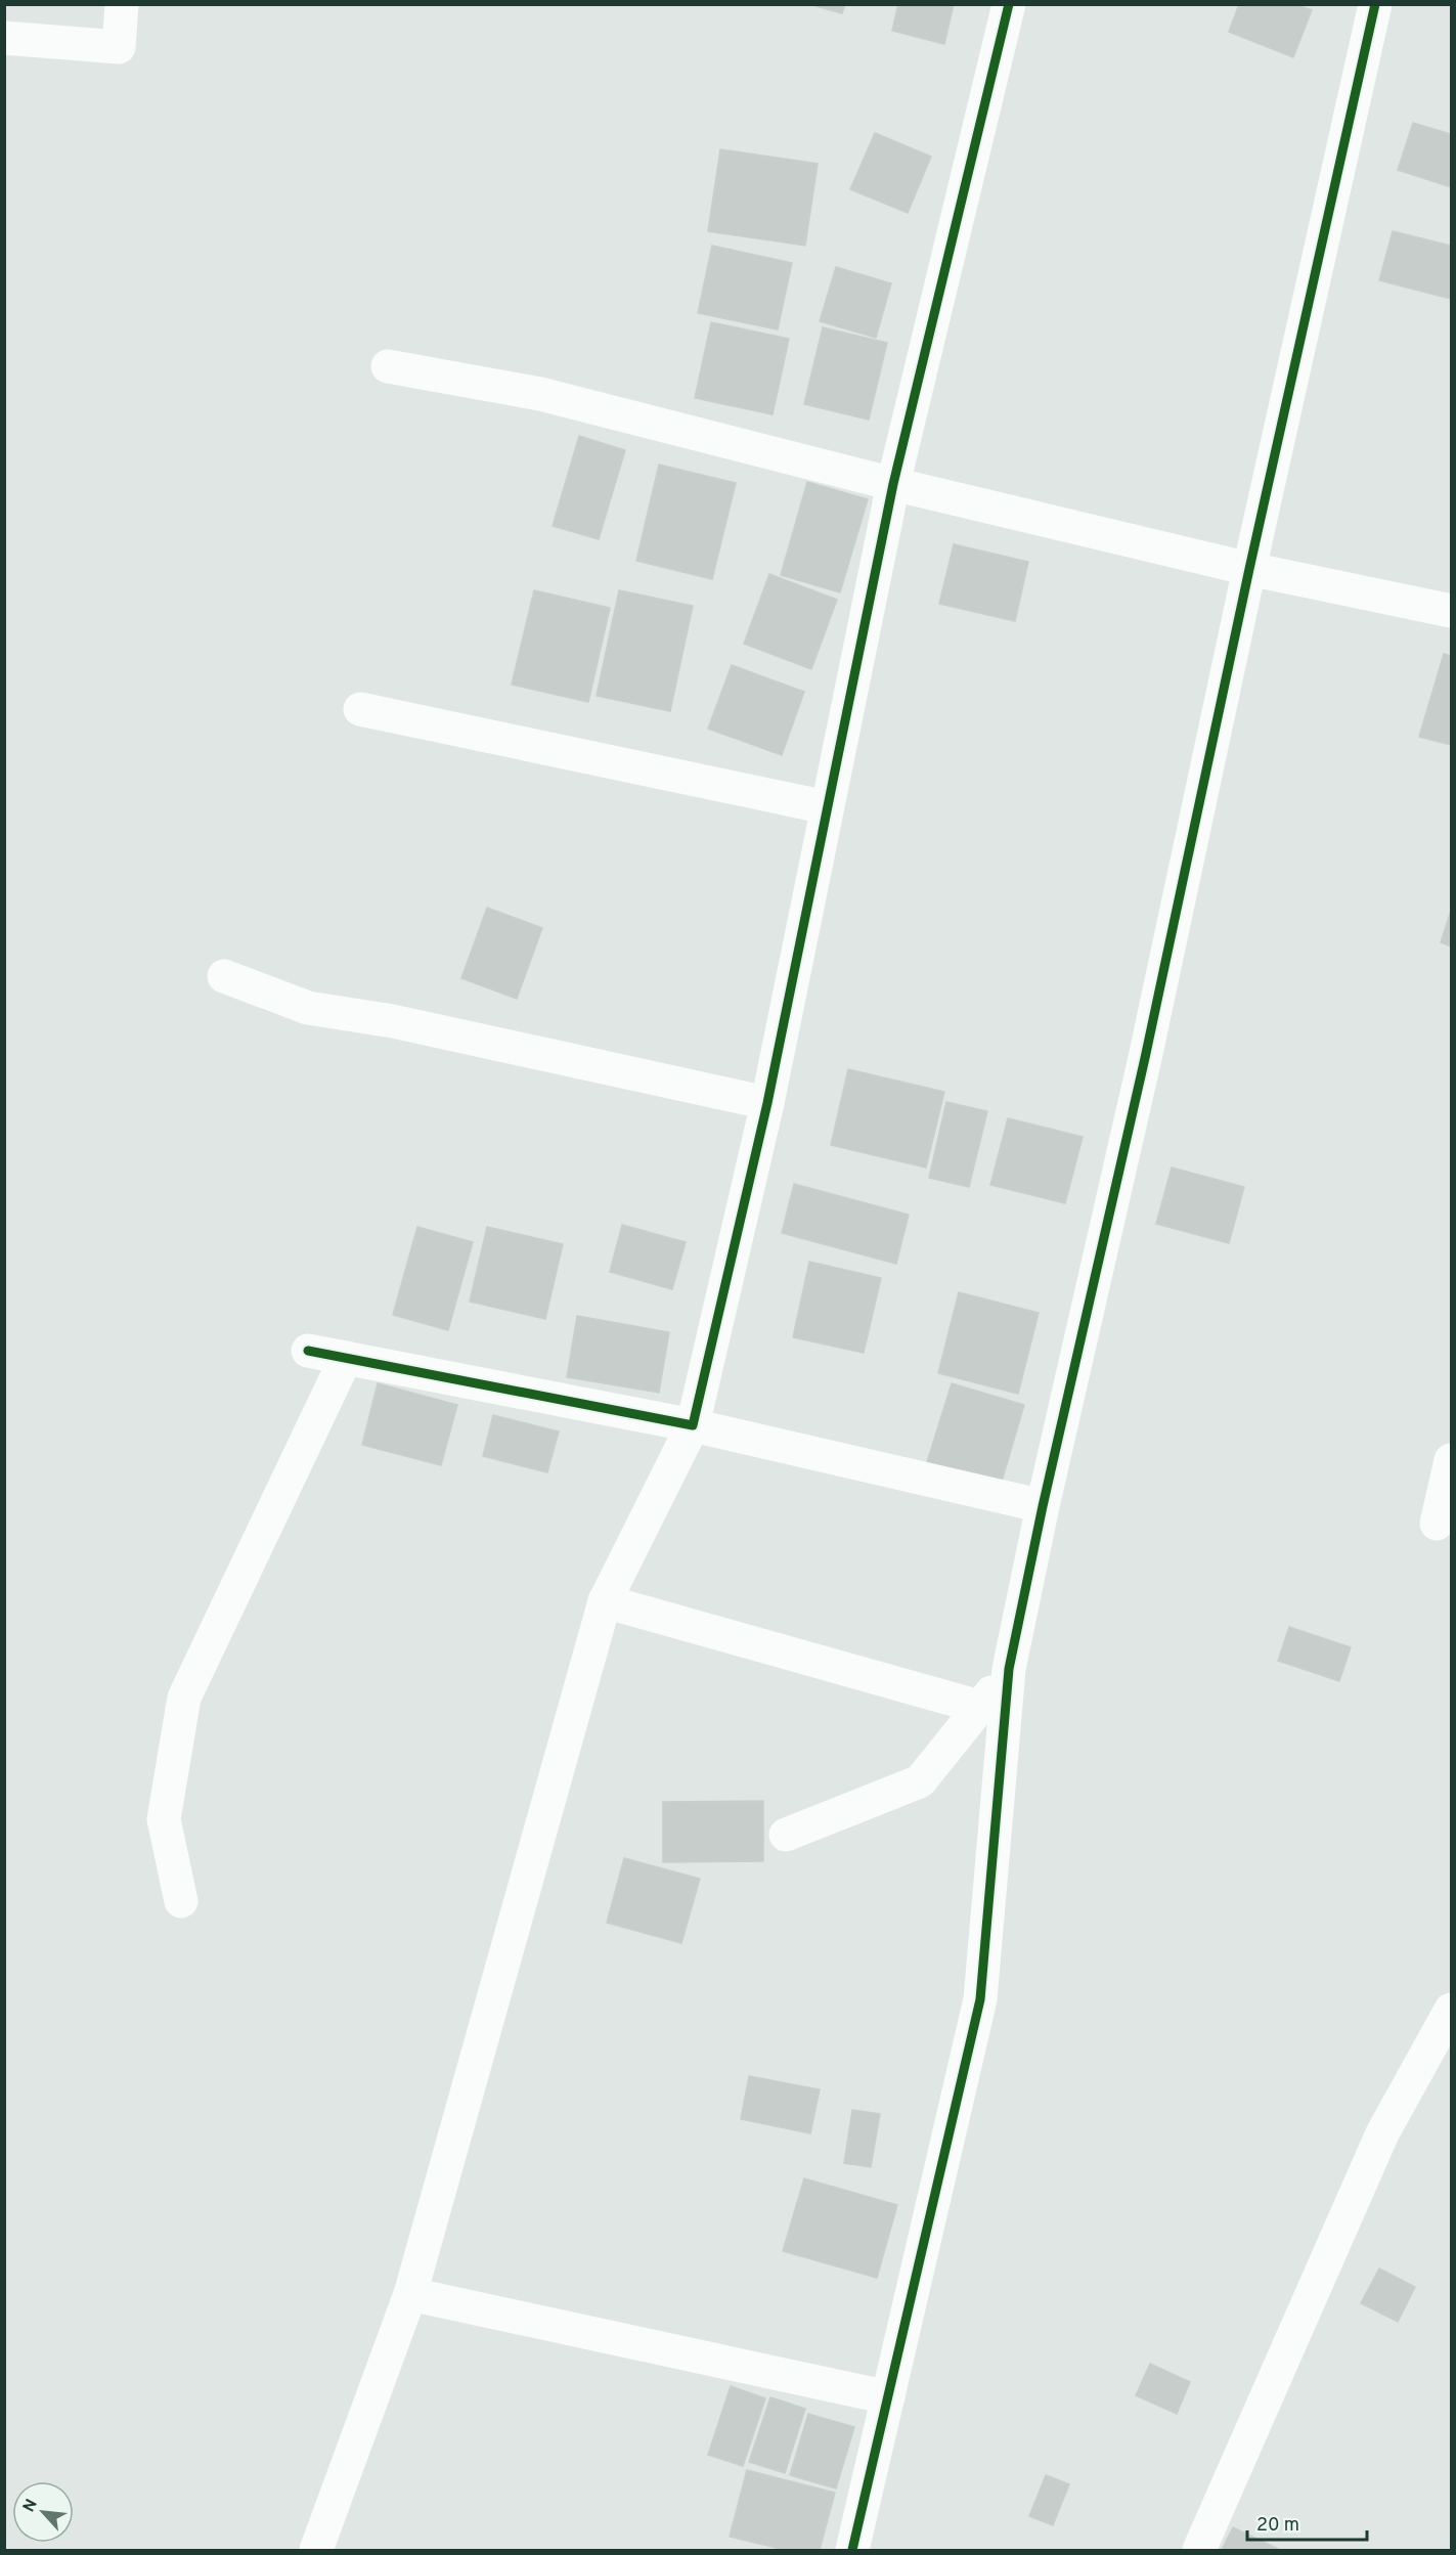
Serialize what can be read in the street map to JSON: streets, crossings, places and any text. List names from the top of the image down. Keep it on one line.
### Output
{"scale_bar":"20 m","north":"top left"}
